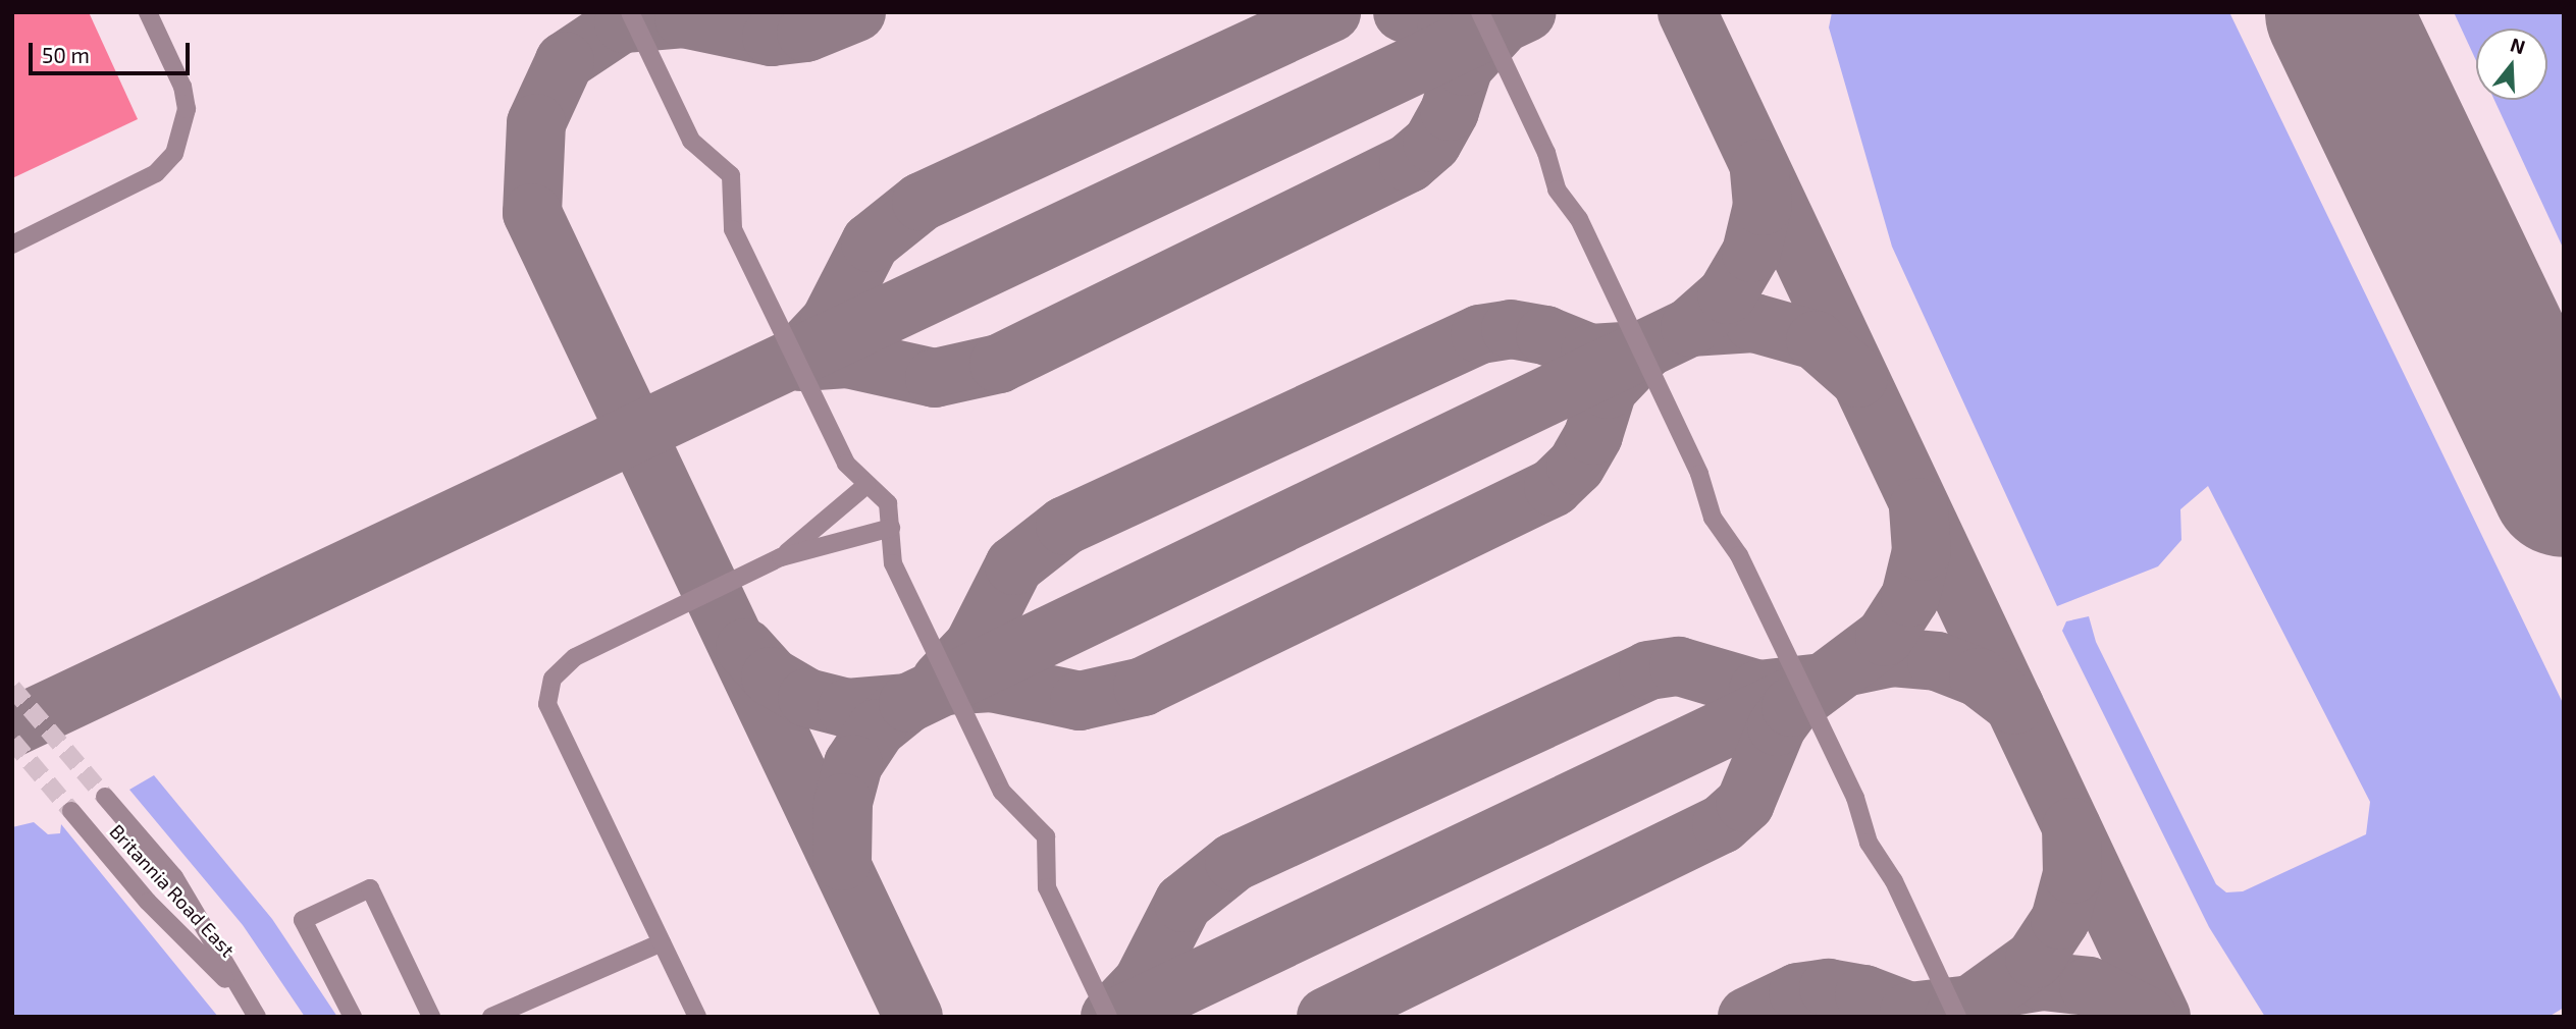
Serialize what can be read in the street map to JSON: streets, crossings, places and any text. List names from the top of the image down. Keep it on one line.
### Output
{"streets":{"street":["Britannia Road East"]},"scale_bar":"50 m","north":"top"}
